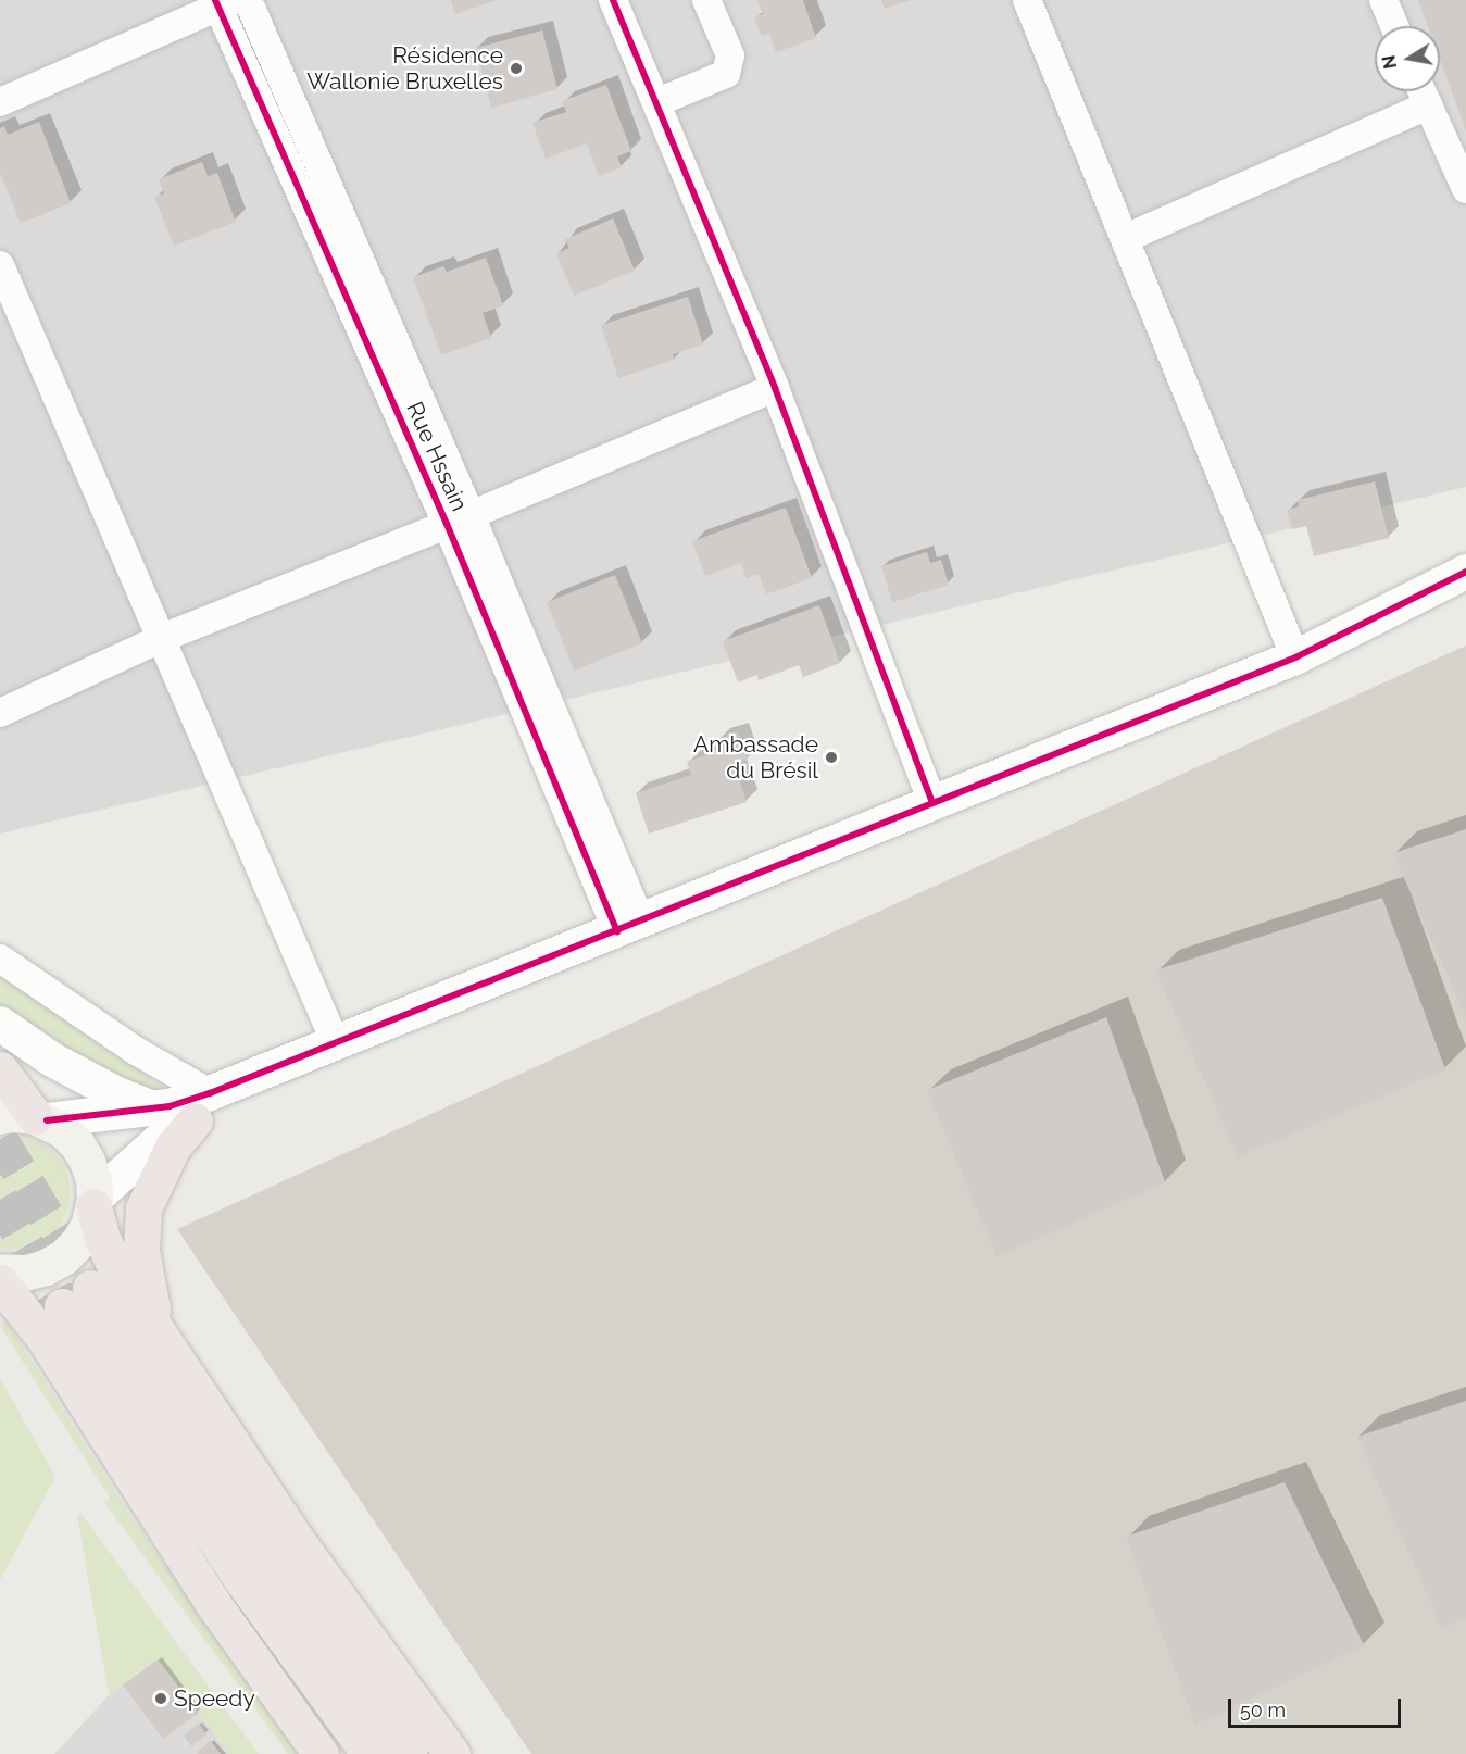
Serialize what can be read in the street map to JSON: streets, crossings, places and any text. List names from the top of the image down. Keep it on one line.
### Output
{"streets":{"street":["Rue Hssain"]},"places":["Résidence Wallonie Bruxelles","Ambassade du Brésil","Speedy"],"scale_bar":"50 m","north":"left"}
